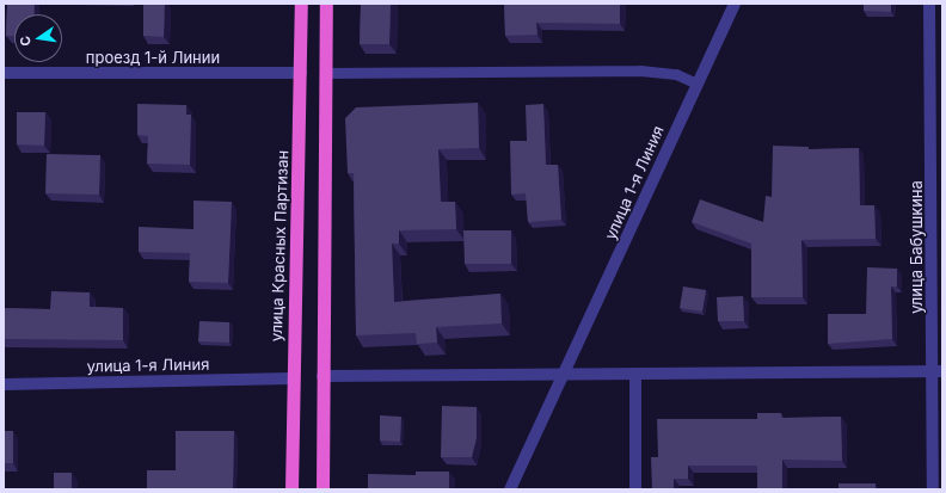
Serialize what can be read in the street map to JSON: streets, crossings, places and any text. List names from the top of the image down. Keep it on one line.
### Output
{"streets":{"highway":["улица Красных Партизан"],"street":["проезд 1-й Линии","улица 1-я Линия","улица Бабушкина"]},"crossings":[["проезд 1-й Линии","улица Красных Партизан"],["улица 1-я Линия","улица Красных Партизан"]],"north":"left"}
